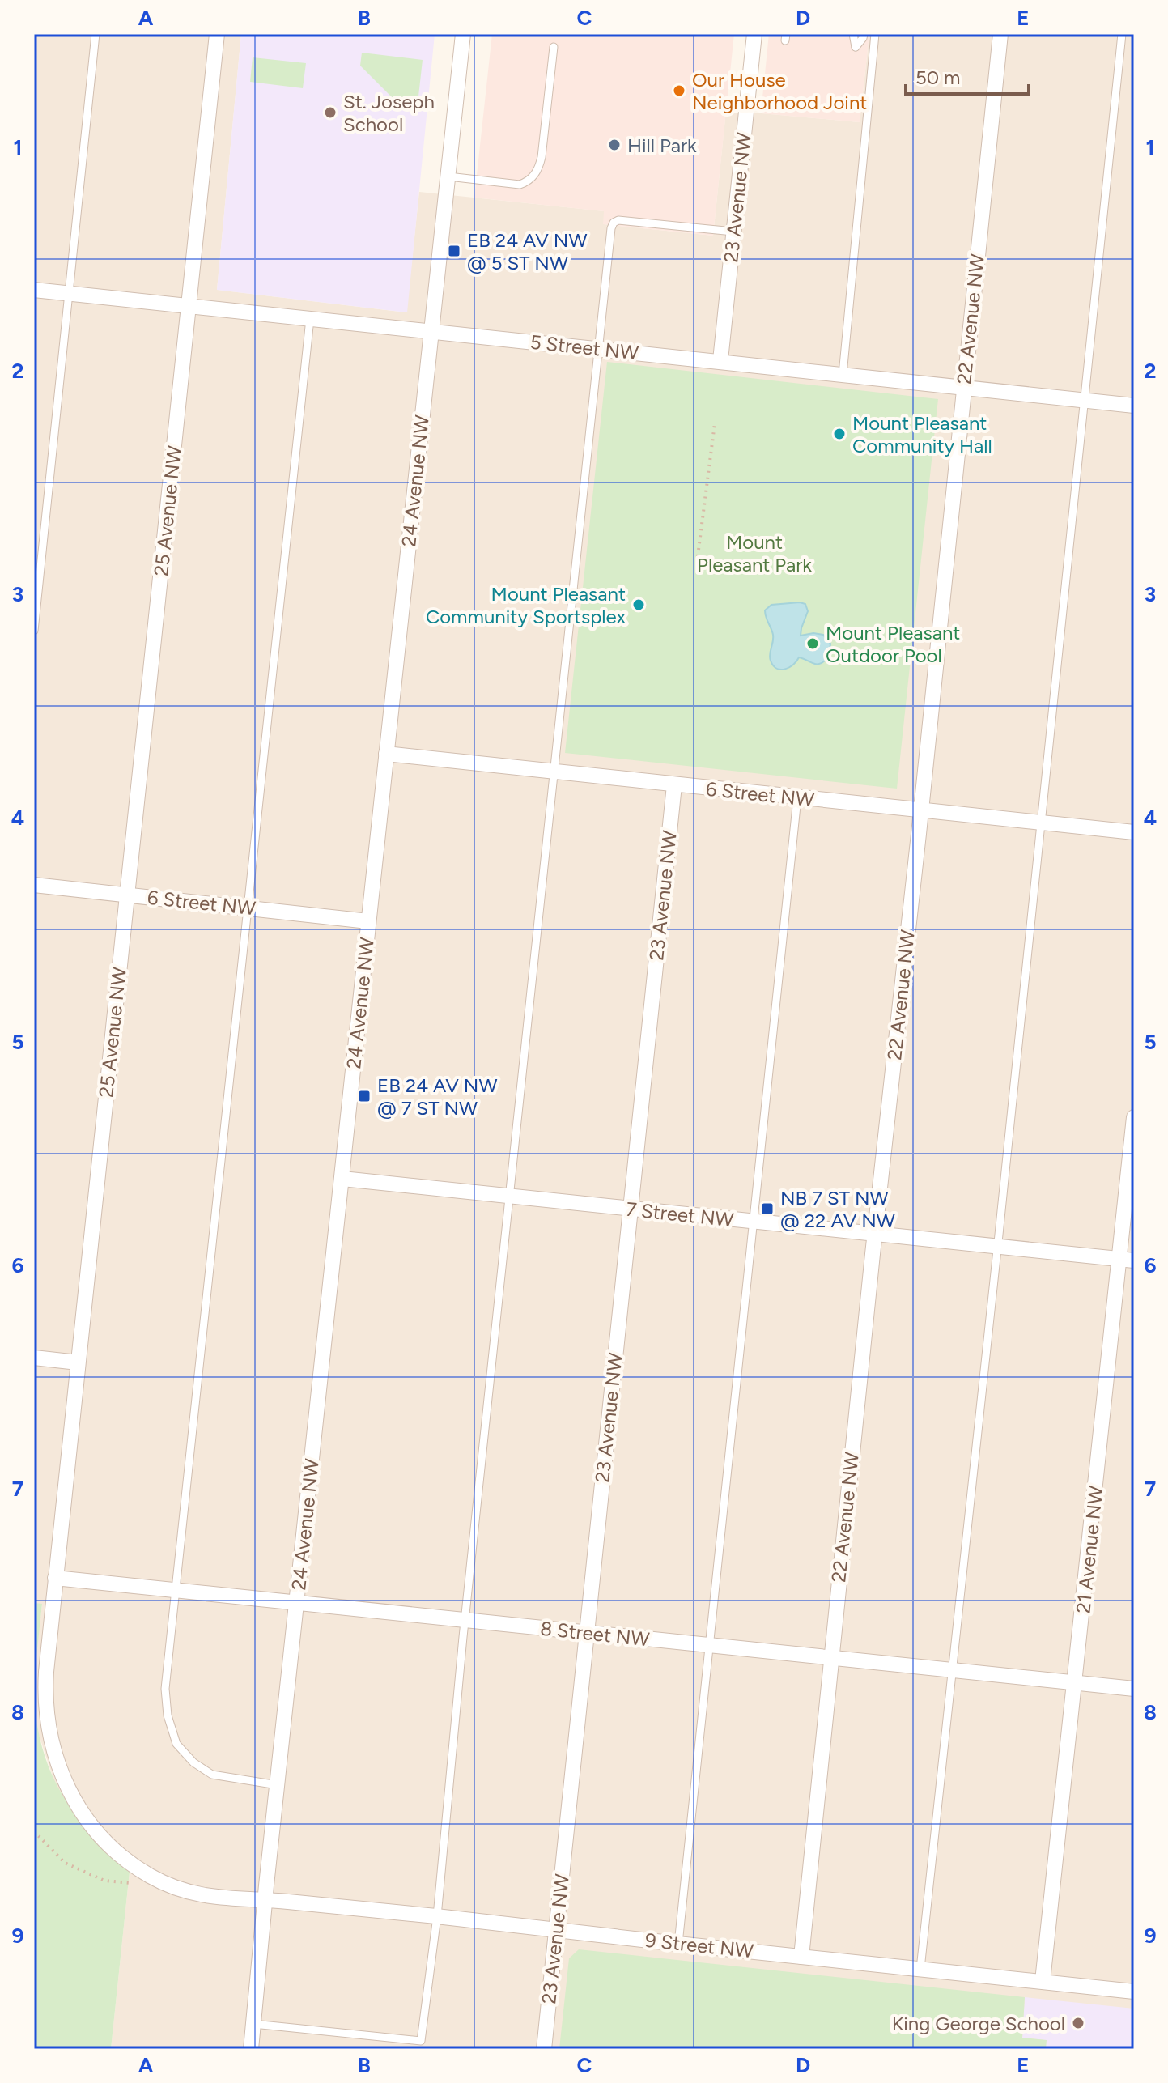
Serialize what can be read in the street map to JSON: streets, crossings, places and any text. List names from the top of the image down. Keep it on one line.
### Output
{"streets":{"street":["23 Avenue NW","22 Avenue NW","5 Street NW","24 Avenue NW","25 Avenue NW","6 Street NW","7 Street NW","21 Avenue NW","8 Street NW","9 Street NW"]},"crossings":[["23 Avenue NW","5 Street NW"],["23 Avenue NW","6 Street NW"],["23 Avenue NW","7 Street NW"],["23 Avenue NW","8 Street NW"],["23 Avenue NW","9 Street NW"],["22 Avenue NW","5 Street NW"],["22 Avenue NW","6 Street NW"],["22 Avenue NW","7 Street NW"],["22 Avenue NW","8 Street NW"],["22 Avenue NW","9 Street NW"],["5 Street NW","24 Avenue NW"],["5 Street NW","25 Avenue NW"],["24 Avenue NW","25 Avenue NW"],["24 Avenue NW","6 Street NW"],["24 Avenue NW","7 Street NW"],["24 Avenue NW","8 Street NW"],["24 Avenue NW","9 Street NW"],["25 Avenue NW","6 Street NW"],["25 Avenue NW","8 Street NW"],["25 Avenue NW","9 Street NW"],["7 Street NW","21 Avenue NW"],["21 Avenue NW","8 Street NW"],["21 Avenue NW","9 Street NW"]],"parks":["Mount Pleasant Park"],"places":{"other":["Our House Neighborhood Joint","St. Joseph School","Hill Park","Mount Pleasant Community Hall","Mount Pleasant Community Sportsplex","Mount Pleasant Outdoor Pool","King George School"],"transit":["EB 24 AV NW @ 5 ST NW","EB 24 AV NW @ 7 ST NW","NB 7 ST NW @ 22 AV NW"]},"scale_bar":"50 m","grid":{"columns":["A","B","C","D","E"],"rows":["1","2","3","4","5","6","7","8","9"]}}
